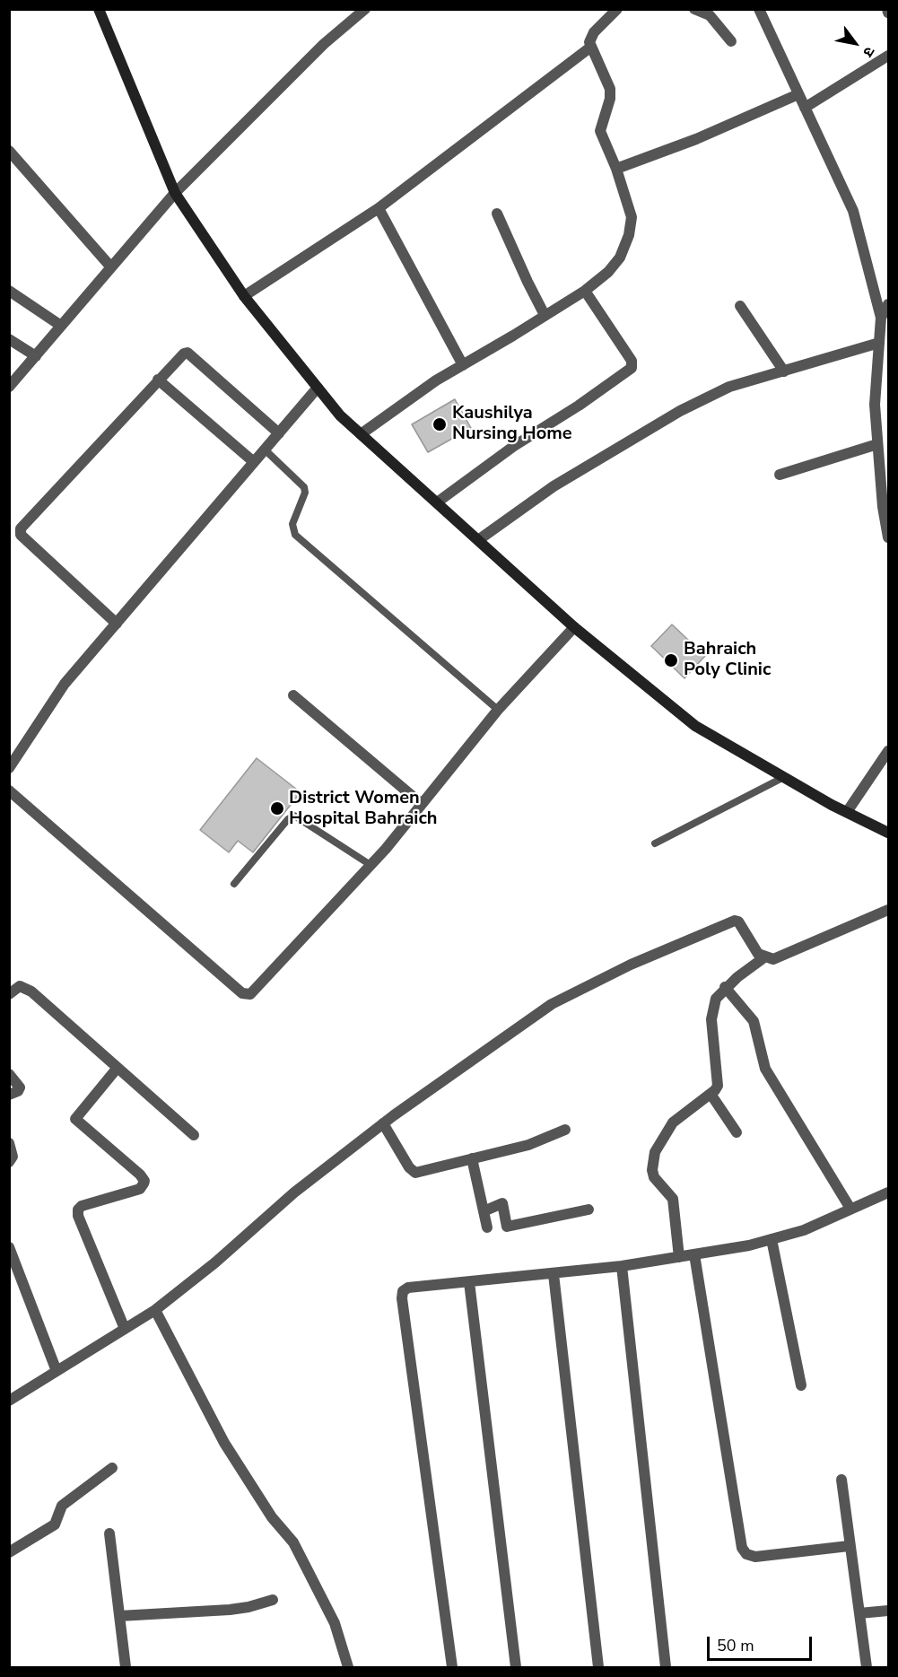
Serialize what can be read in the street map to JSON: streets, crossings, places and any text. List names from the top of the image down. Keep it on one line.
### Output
{"places":["Kaushilya Nursing Home","Bahraich Poly Clinic","District Women Hospital Bahraich"],"scale_bar":"50 m","north":"bottom right"}
